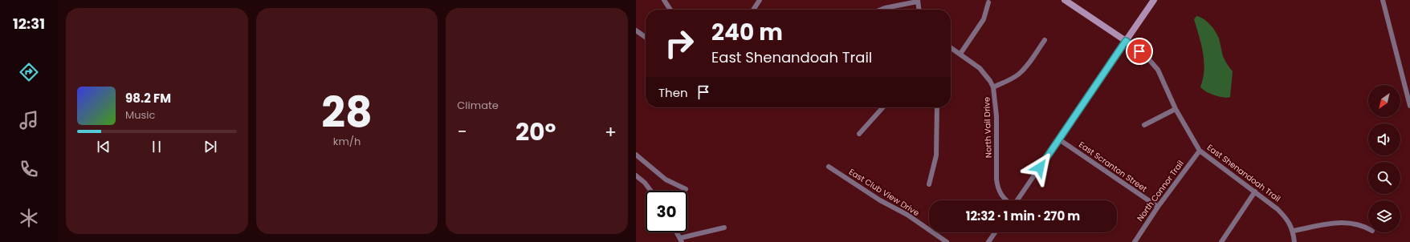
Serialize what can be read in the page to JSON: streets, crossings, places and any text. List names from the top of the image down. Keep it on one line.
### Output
{"streets":{"street":["North Vail Drive","East Scranton Street","East Shenandoah Trail","North Connor Trail","East Club View Drive"]},"crossings":[["East Scranton Street","North Connor Trail"],["East Shenandoah Trail","North Connor Trail"]],"north":"bottom left","page":{"tabs":"12:31","tile":[["28","km/h"],"Climate"],"turn":["240 m","East Shenandoah Trail"],"then":"Then","song":["98.2 FM","Music"],"heat":["−","20°","+"],"limit":"30","trip":"12:32 · 1 min · 270 m"}}
